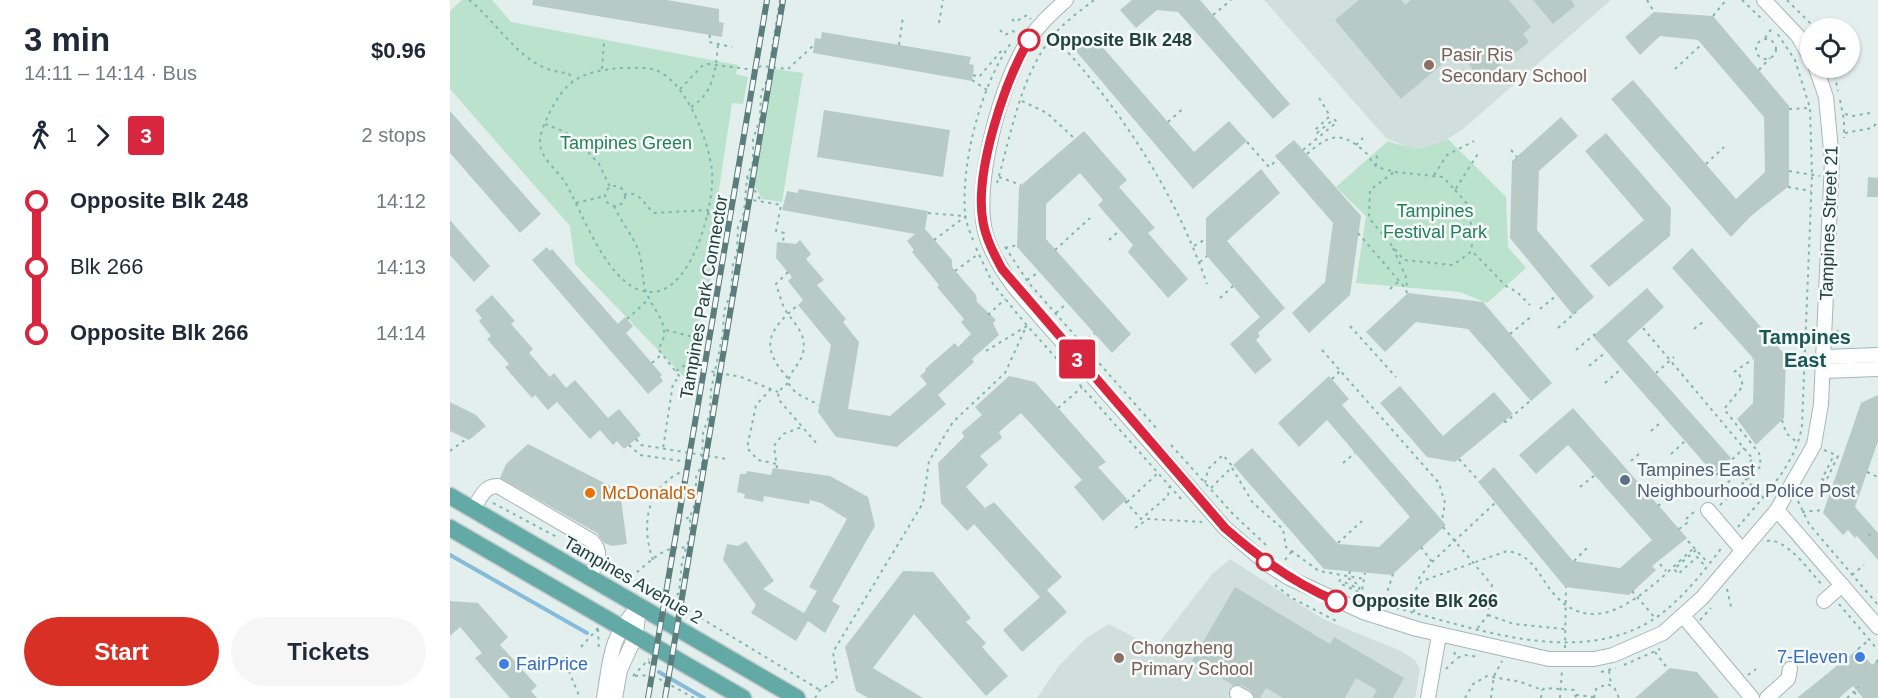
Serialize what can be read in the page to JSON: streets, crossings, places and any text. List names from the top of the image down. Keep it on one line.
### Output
{"streets":{"main road":["Tampines Avenue 2"],"street":["Tampines Street 21"],"path":["Tampines Park Connector"]},"districts":["Tampines East"],"parks":["Tampines Green","Tampines Festival Park"],"places":["Opposite Blk 248","Pasir Ris Secondary School","Tampines East Neighbourhood Police Post","McDonald's","Opposite Blk 266","7-Eleven","Chongzheng Primary School","FairPrice"],"lines":["bus line 3"],"page":{"heading":["3 min","14:11 – 14:14 · Bus","$0.96"],"on_map":"3","legs":["1","3","2 stops"],"list":[{"name":"Opposite Blk 248","value":"14:12"},{"name":"Blk 266","value":"14:13"},{"name":"Opposite Blk 266","value":"14:14"}],"buttons":["Start","Tickets"]}}
